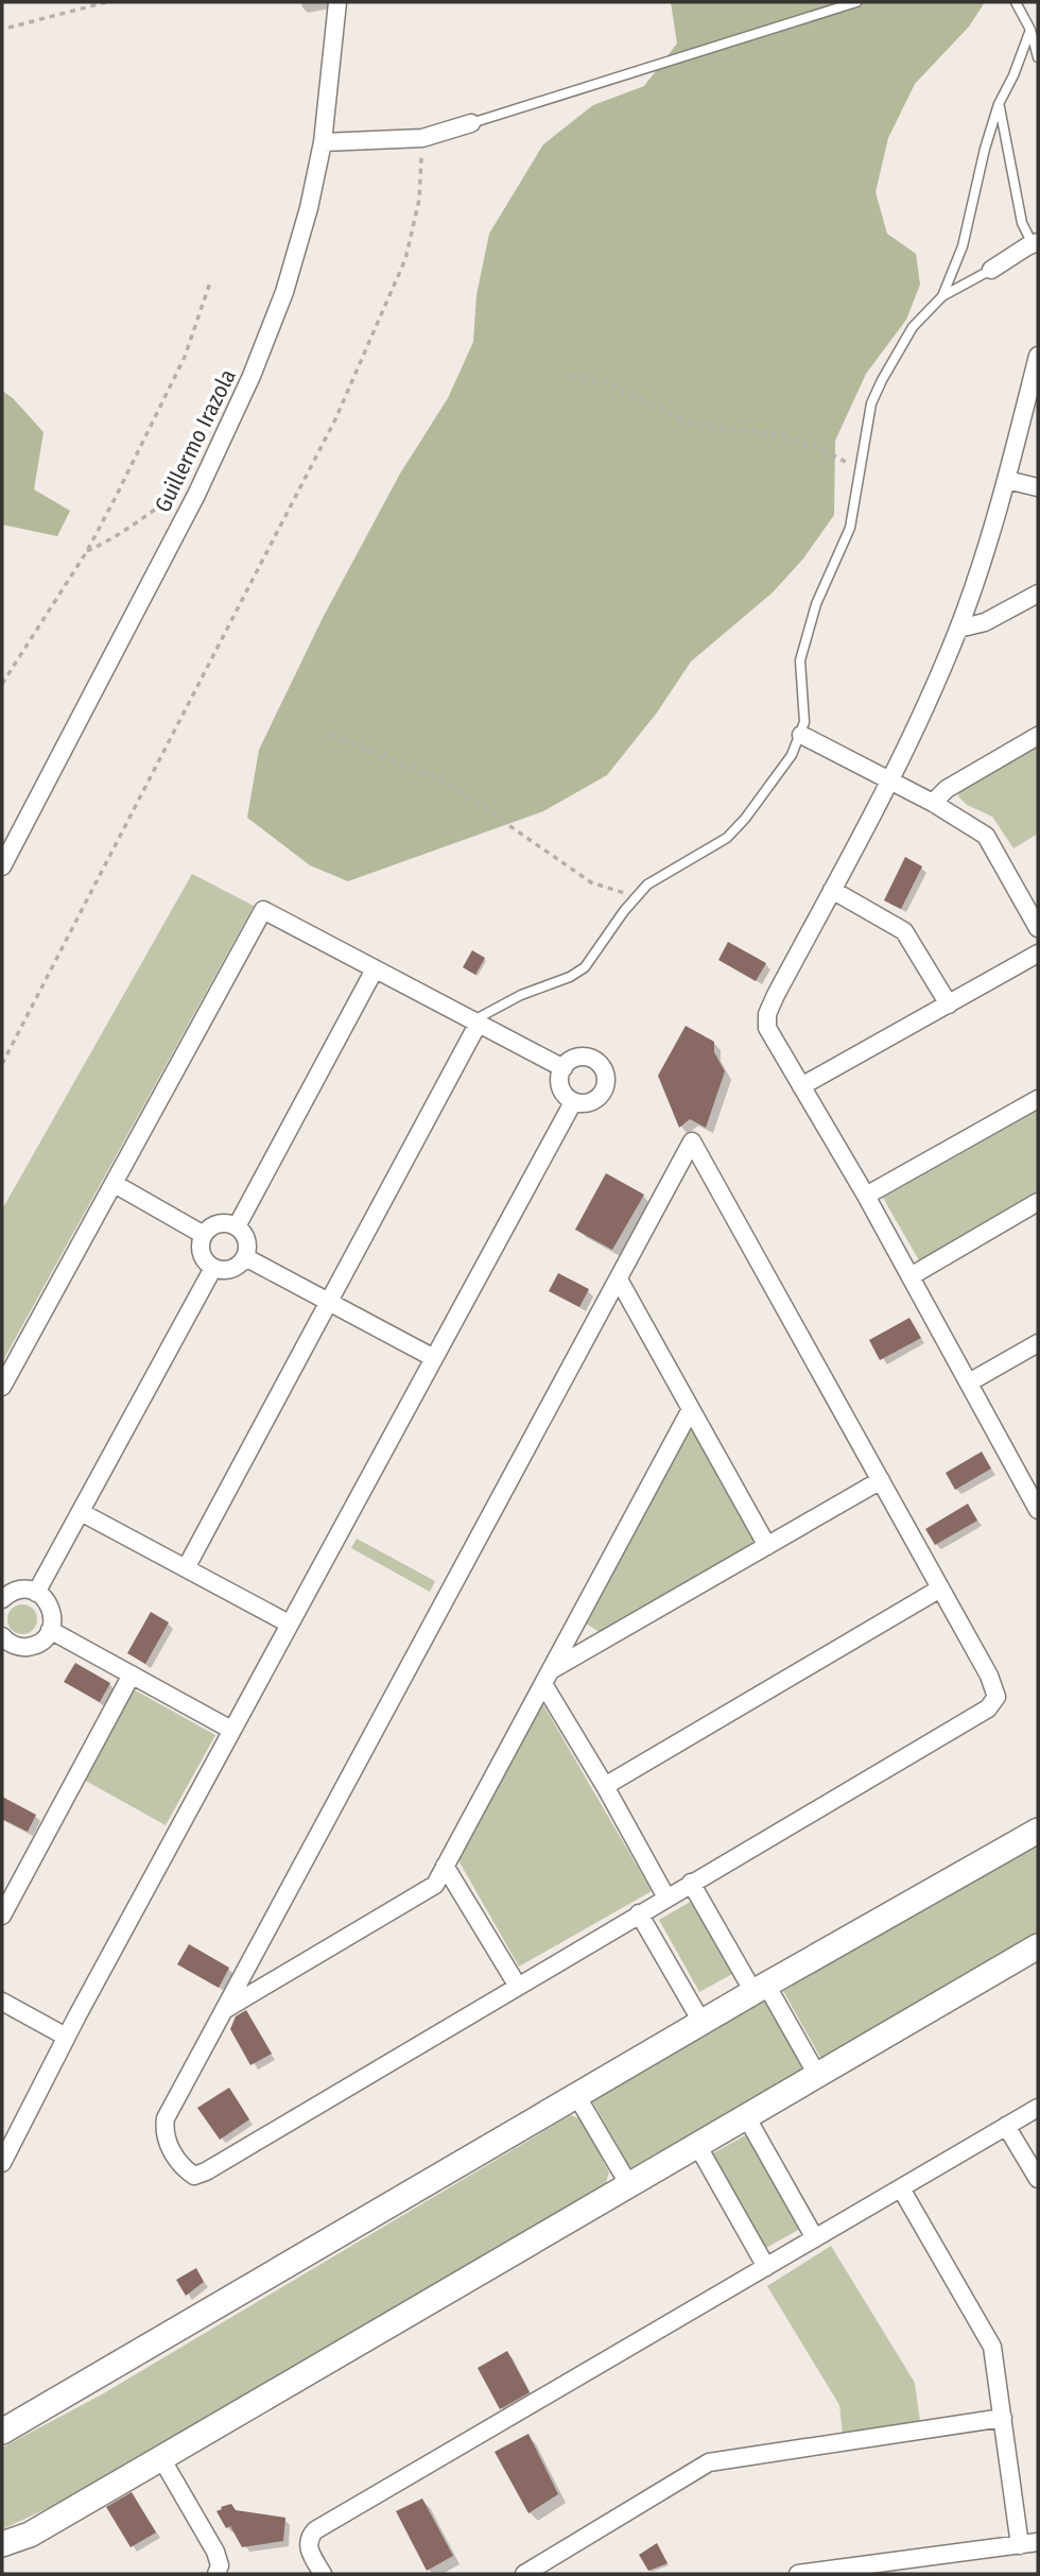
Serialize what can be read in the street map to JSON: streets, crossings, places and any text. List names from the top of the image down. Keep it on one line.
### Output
{"streets":{"street":["Guillermo Irazola"]}}
